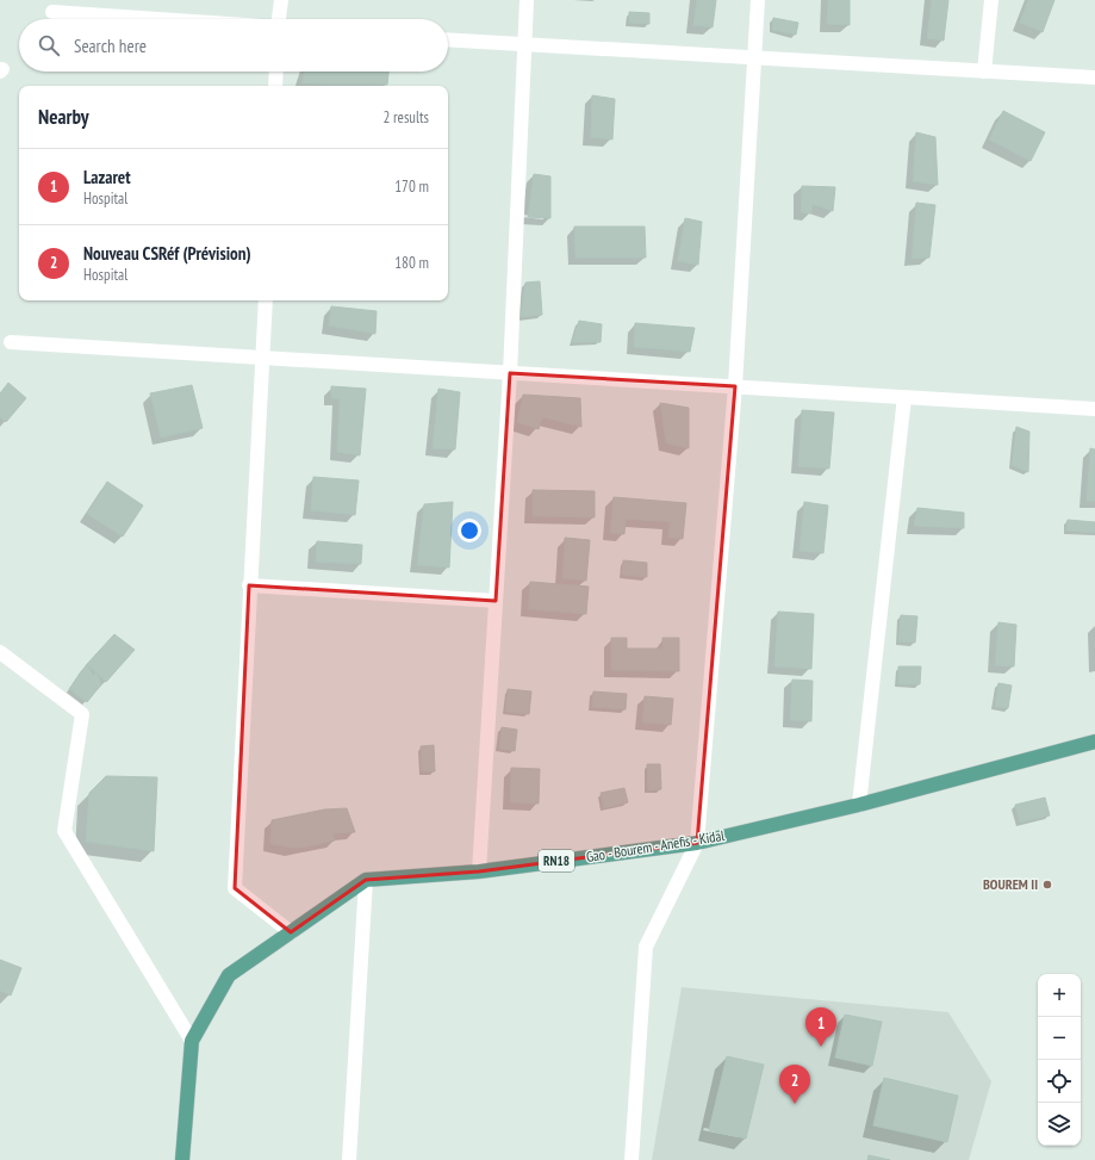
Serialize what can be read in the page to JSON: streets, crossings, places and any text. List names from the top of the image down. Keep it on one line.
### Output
{"streets":{"main road":["Gao - Bourem - Anefis - Kidal","RN18"]},"places":["BOUREM II"],"page":{"search":"Search here","heading":["Nearby","2 results"],"list":[{"mark":"1","name":"Lazaret","note":"Hospital","value":"170 m"},{"mark":"2","name":"Nouveau CSRéf (Prévision)","note":"Hospital","value":"180 m"}],"map_buttons":["+","−"],"pins":["1","2"]}}
